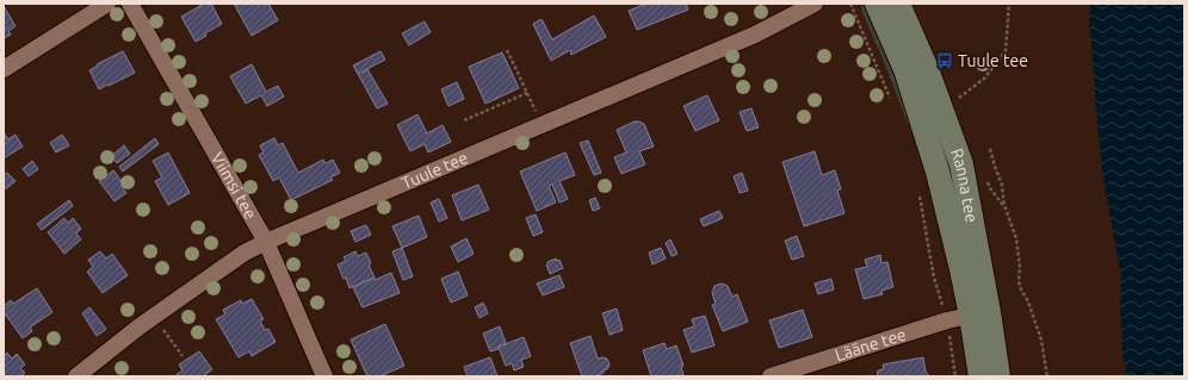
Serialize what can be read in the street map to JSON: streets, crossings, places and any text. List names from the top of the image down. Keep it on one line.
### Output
{"streets":{"main road":["Ranna tee"],"street":["Tuule tee","Viimsi tee","Lääne tee"]},"crossings":[["Tuule tee","Viimsi tee"],["Ranna tee","Lääne tee"]],"places":{"bus stop":["Tuule tee"]}}
